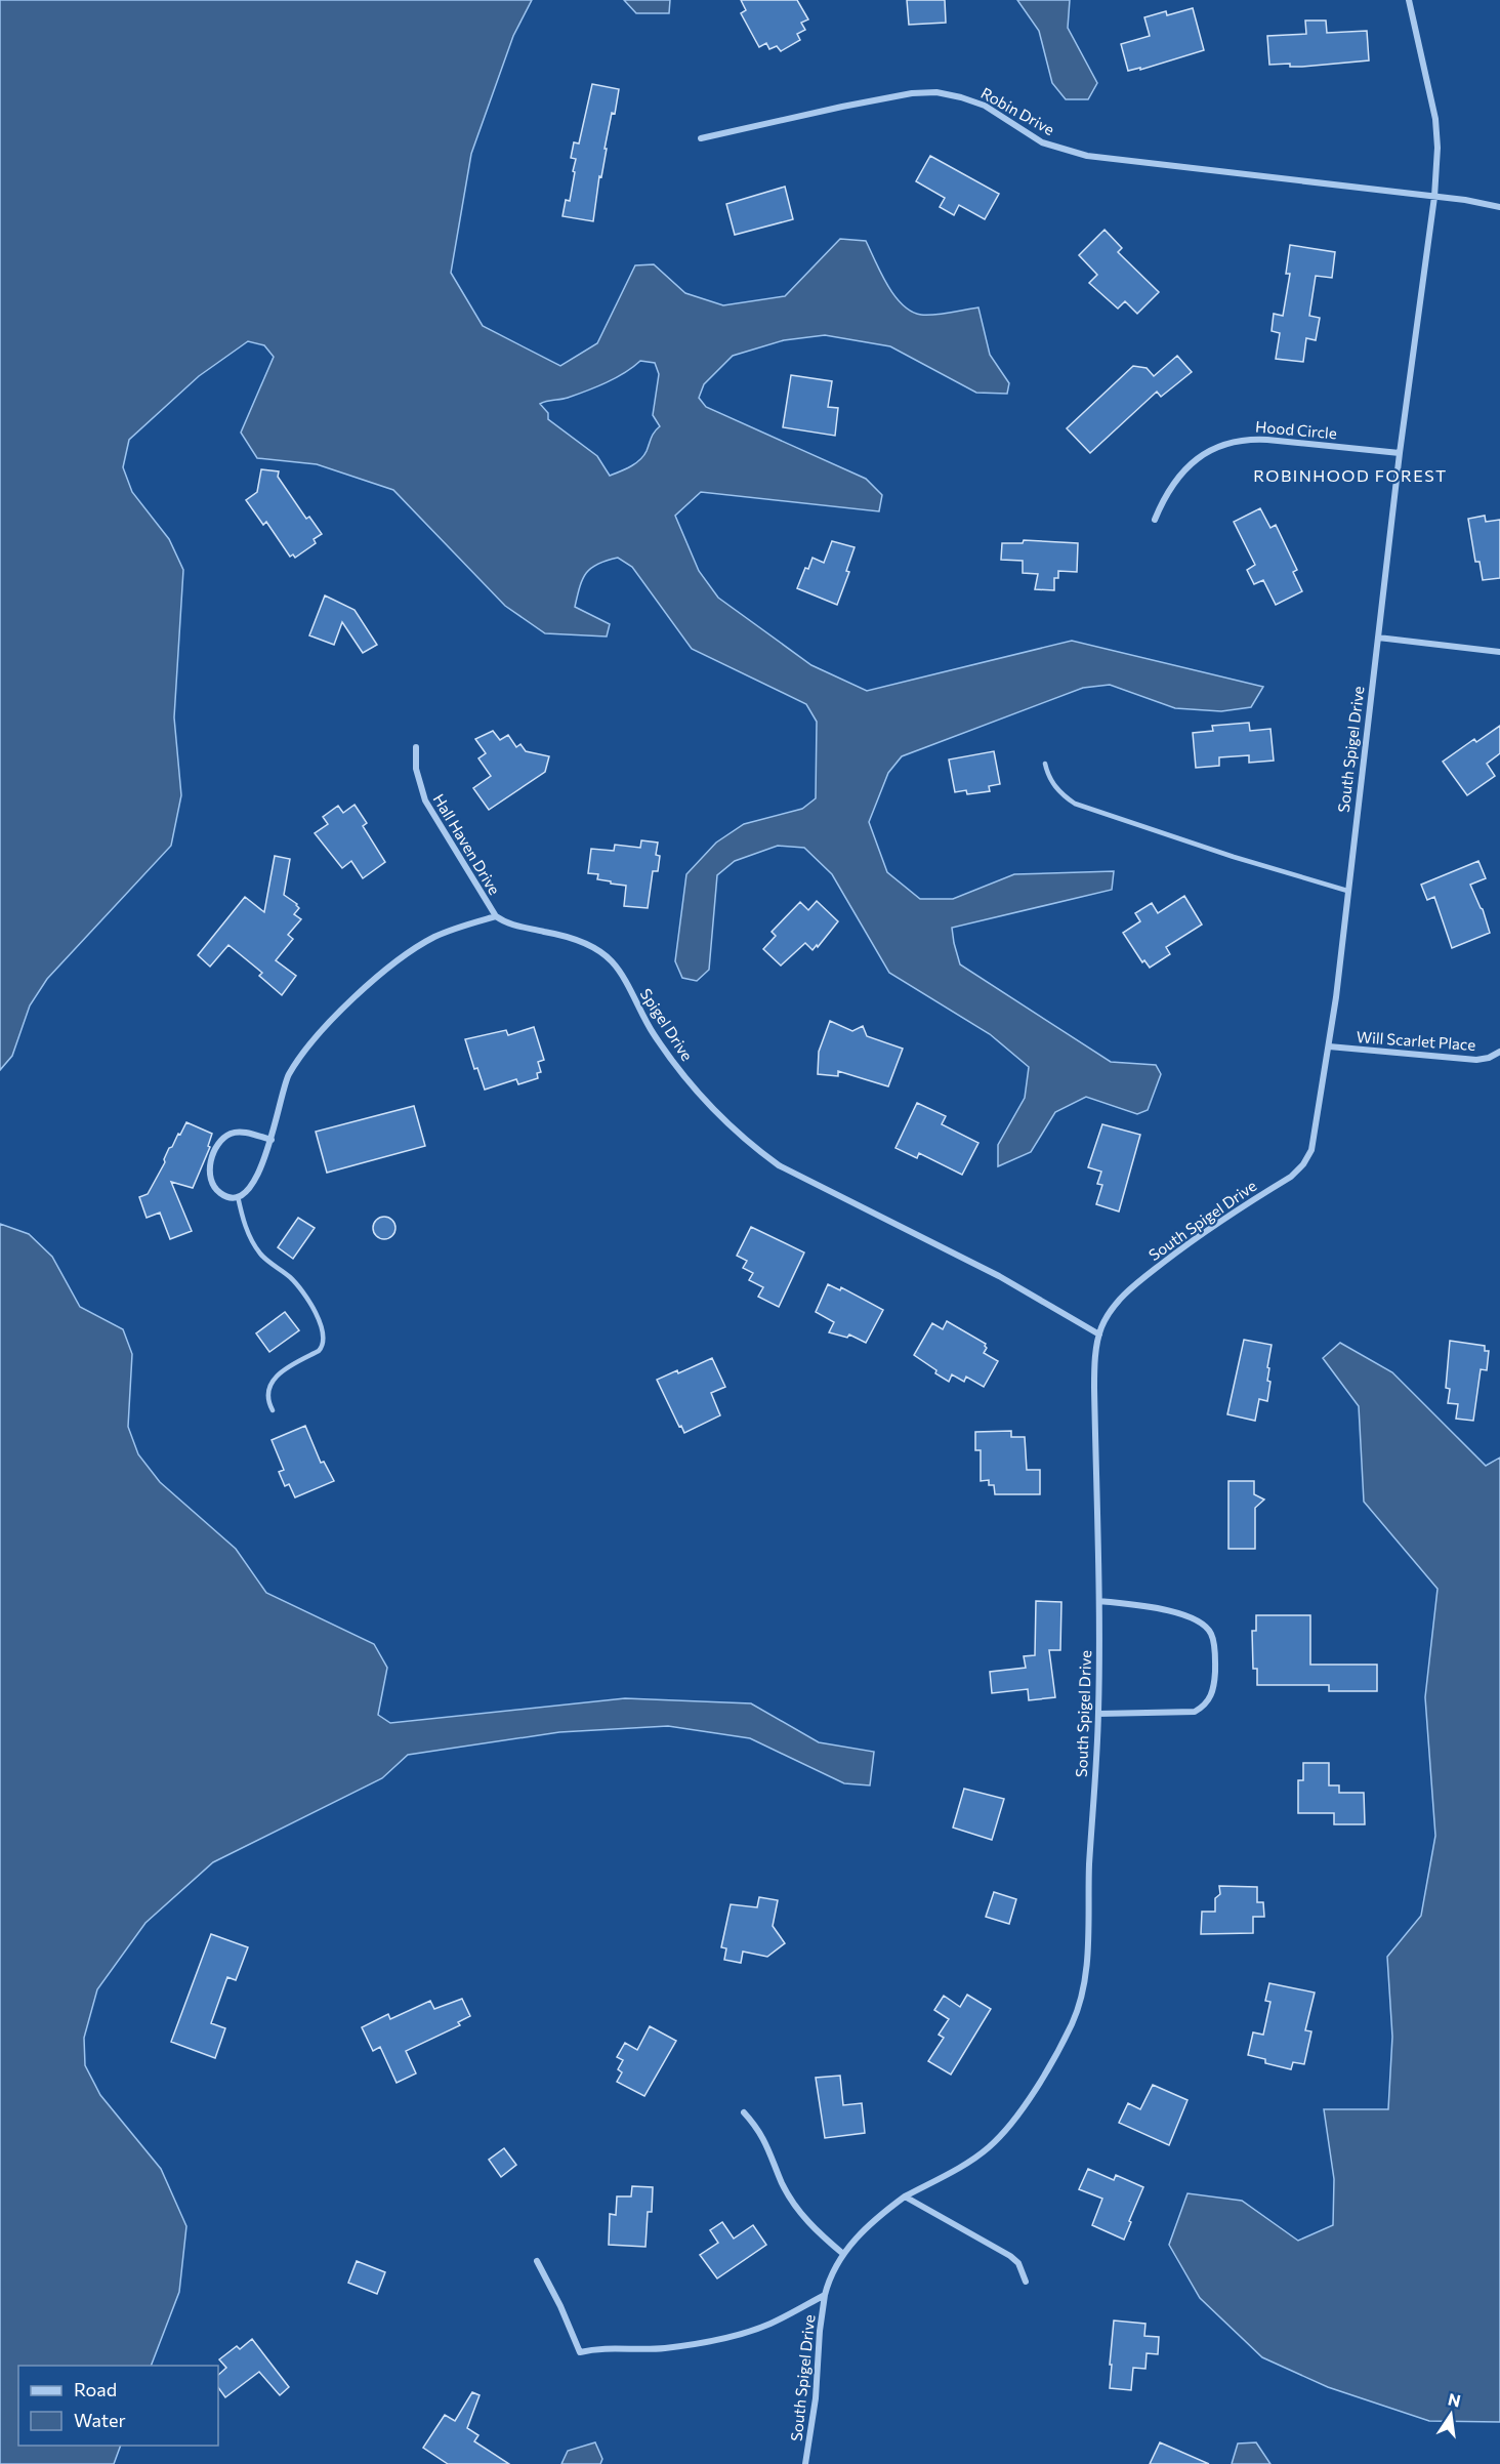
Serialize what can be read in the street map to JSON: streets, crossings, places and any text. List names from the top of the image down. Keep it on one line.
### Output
{"streets":{"street":["Robin Drive","Hood Circle","South Spigel Drive","Hall Haven Drive","Spigel Drive","Will Scarlet Place"]},"crossings":[["Robin Drive","South Spigel Drive"],["Hood Circle","South Spigel Drive"],["South Spigel Drive","Spigel Drive"],["South Spigel Drive","Will Scarlet Place"],["Hall Haven Drive","Spigel Drive"]],"districts":["ROBINHOOD FOREST"],"legend":["Road","Water"],"north":"top"}
